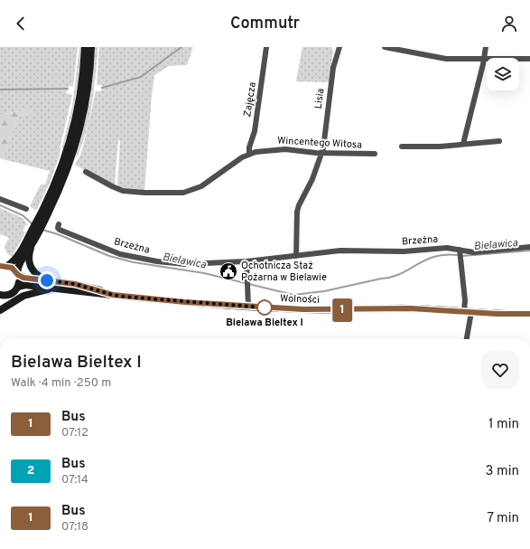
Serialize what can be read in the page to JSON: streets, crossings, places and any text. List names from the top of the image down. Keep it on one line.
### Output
{"streets":{"street":["Lisia","Zajęcza","Wincentego Witosa","Brzeżna","Wolności"]},"crossings":[["Lisia","Wincentego Witosa"],["Zajęcza","Wincentego Witosa"]],"water":["Bielawica"],"places":{"public building":["Ochotnicza Staż Pożarna w Bielawie"],"other":["Bielawa Bieltex I"]},"lines":["bus line 1"],"page":{"header":"Commutr","on_map":"1","heading":["Bielawa Bieltex I","Walk · 4 min · 250 m"],"list":[{"mark":"1","name":"Bus","note":"07:12","value":"1 min"},{"mark":"2","name":"Bus","note":"07:14","value":"3 min"},{"mark":"1","name":"Bus","note":"07:18","value":"7 min"}]}}
